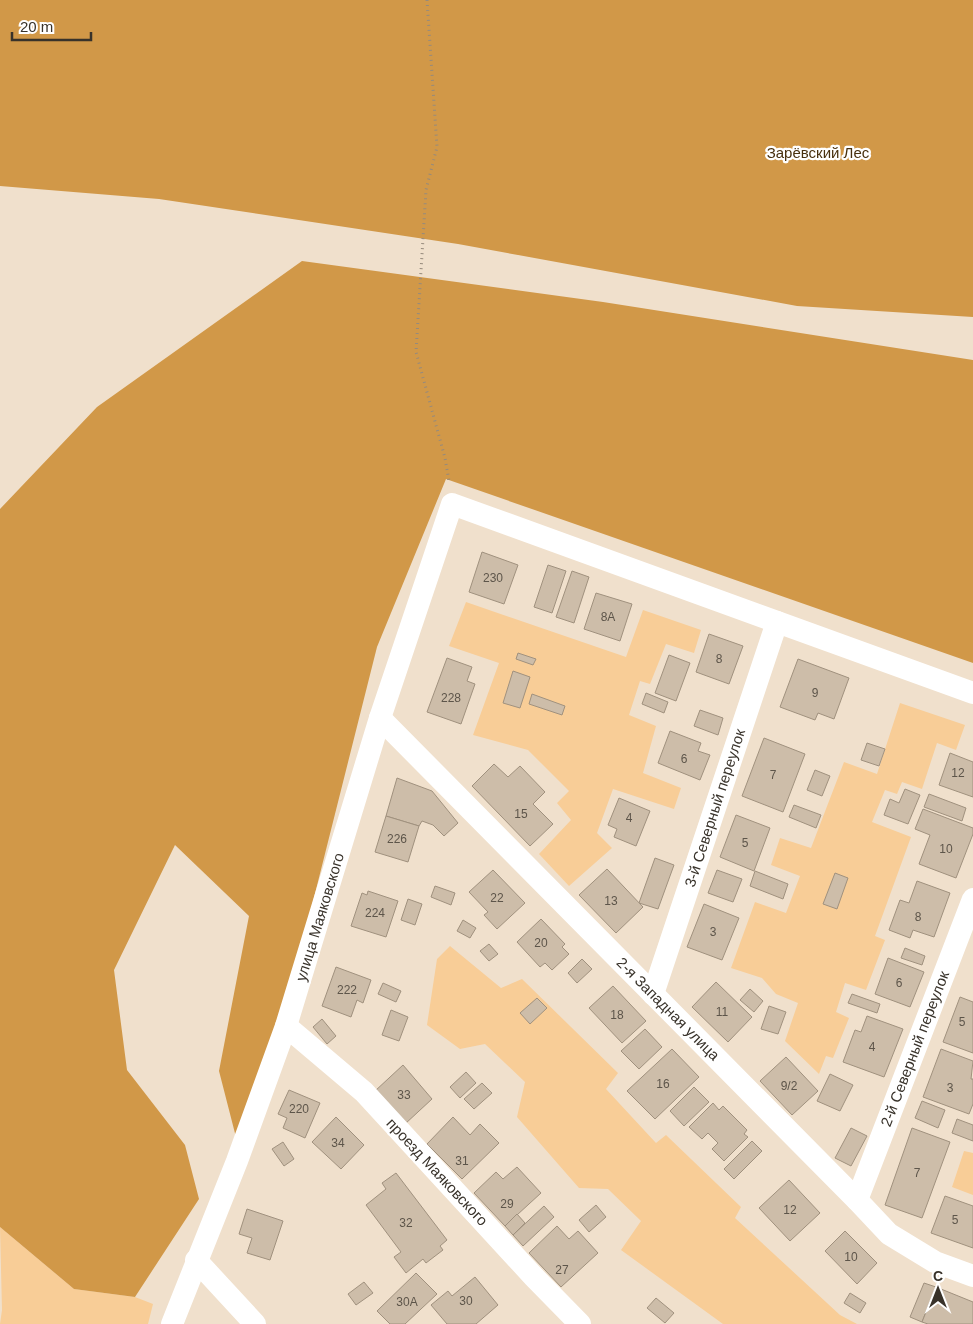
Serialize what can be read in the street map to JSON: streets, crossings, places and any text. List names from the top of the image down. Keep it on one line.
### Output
{"streets":{"street":["3-й Северный переулок","улица Маяковского","2-я Западная улица","2-й Северный переулок","проезд Маяковского"]},"crossings":[["3-й Северный переулок","2-я Западная улица"],["улица Маяковского","2-я Западная улица"],["улица Маяковского","проезд Маяковского"],["2-я Западная улица","2-й Северный переулок"]],"parks":["Зарёвский Лес"],"house_numbers":["230","8А","8","9","228","6","12","7","15","4","226","5","10","22","13","224","8","3","20","6","222","11","18","5","4","16","9/2","3","33","220","34","31","7","29","12","5","32","10","27","30","30А"],"scale_bar":"20 m","north":"top"}
